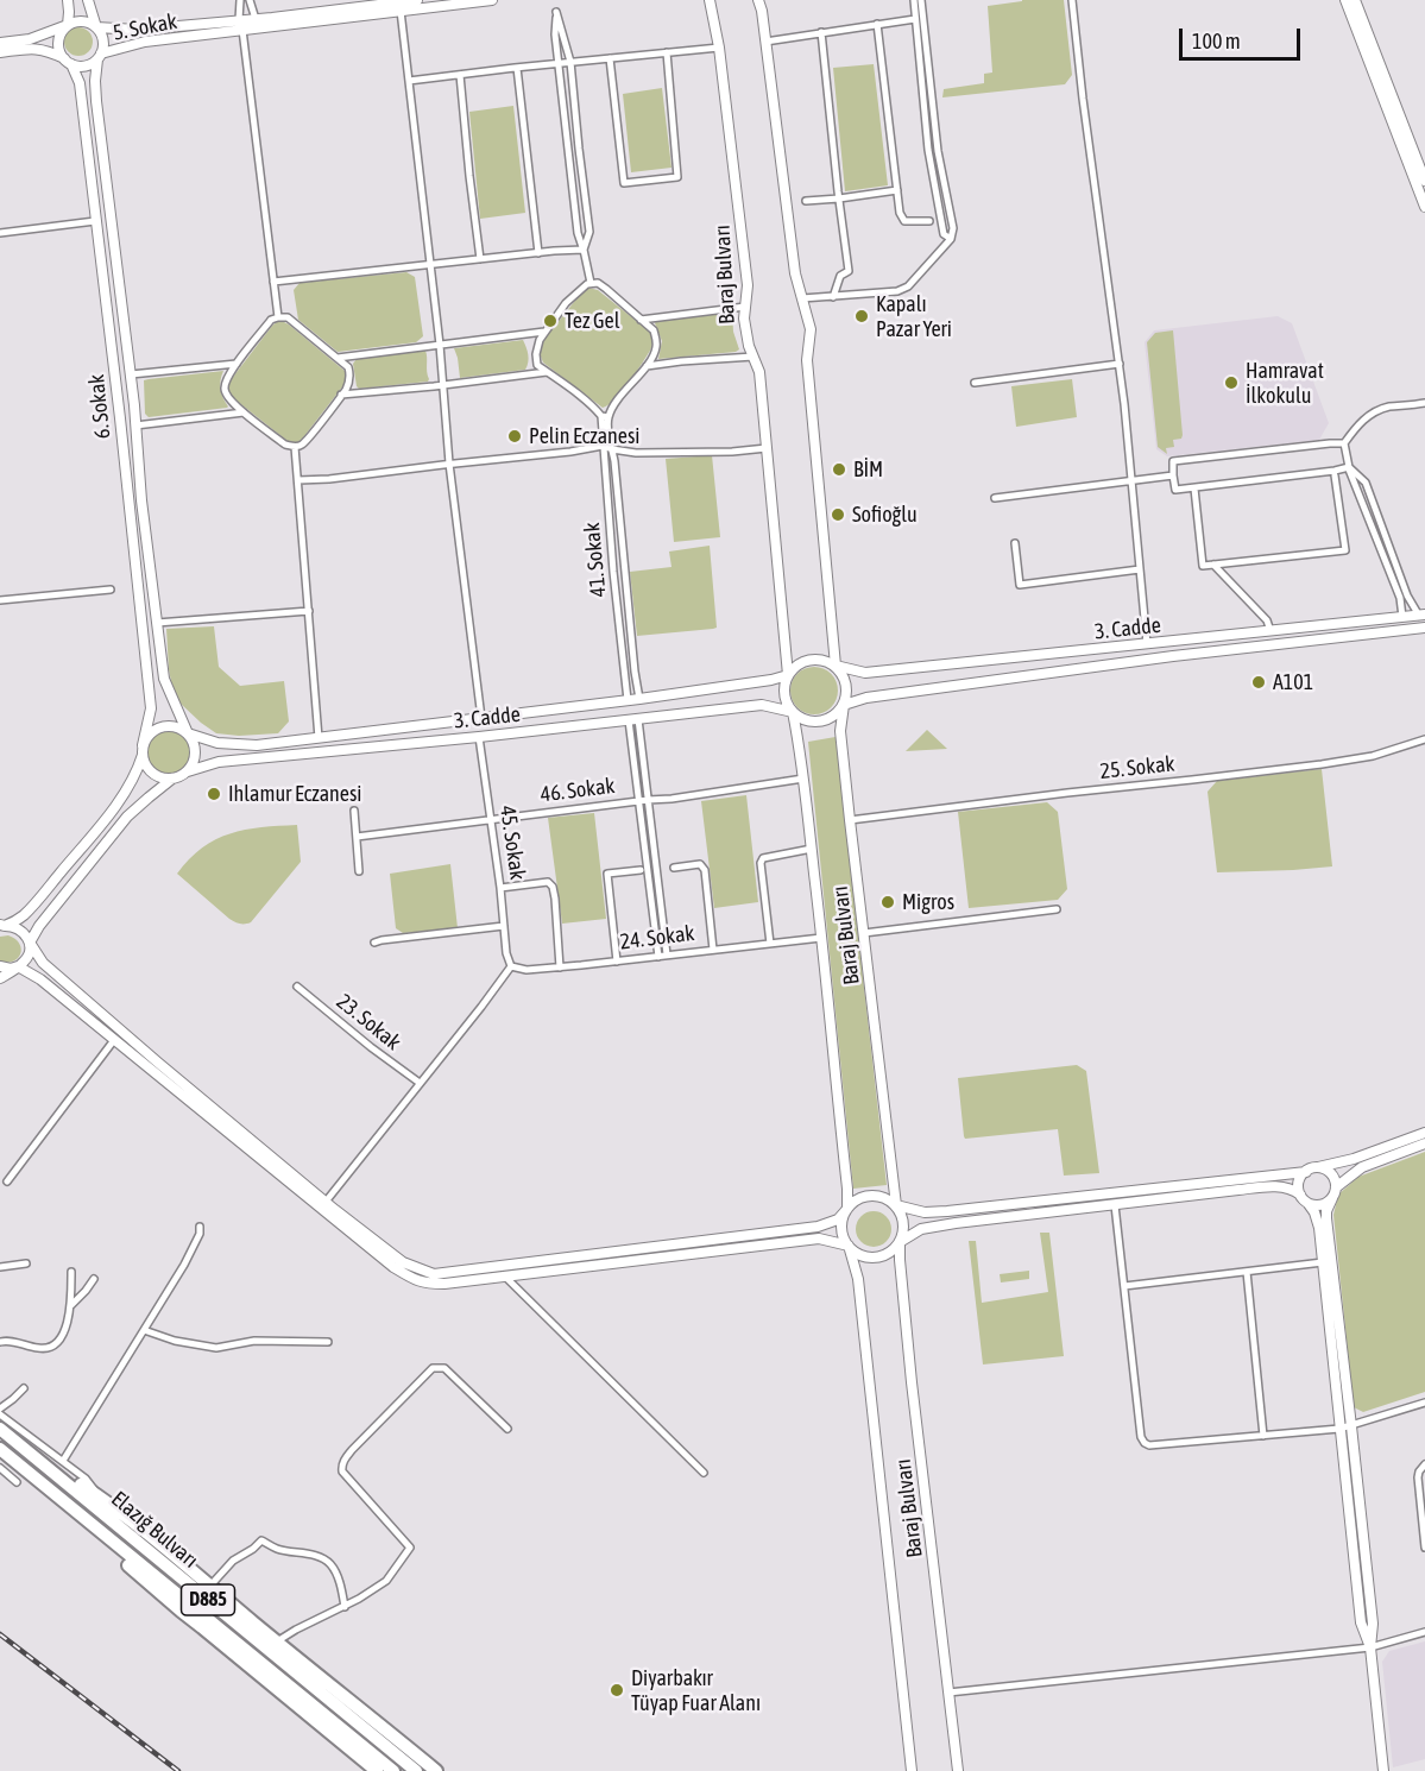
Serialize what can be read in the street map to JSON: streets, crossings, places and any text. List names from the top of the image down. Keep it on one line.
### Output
{"streets":{"highway":["Elazığ Bulvarı","D885"],"main road":["5. Sokak","Baraj Bulvarı","6. Sokak","3. Cadde"],"street":["41. Sokak","25. Sokak","46. Sokak","45. Sokak","24. Sokak","23. Sokak"]},"crossings":[["5. Sokak","6. Sokak"],["Baraj Bulvarı","3. Cadde"],["Baraj Bulvarı","25. Sokak"],["Baraj Bulvarı","46. Sokak"],["Baraj Bulvarı","24. Sokak"],["6. Sokak","3. Cadde"],["41. Sokak","3. Cadde"],["3. Cadde","45. Sokak"],["46. Sokak","45. Sokak"],["45. Sokak","24. Sokak"]],"places":["Kapalı Pazar Yeri","Tez Gel","Hamravat İlkokulu","Pelin Eczanesi","BİM","Sofioğlu","A101","Ihlamur Eczanesi","Migros","Diyarbakır Tüyap Fuar Alanı"],"scale_bar":"100 m"}
